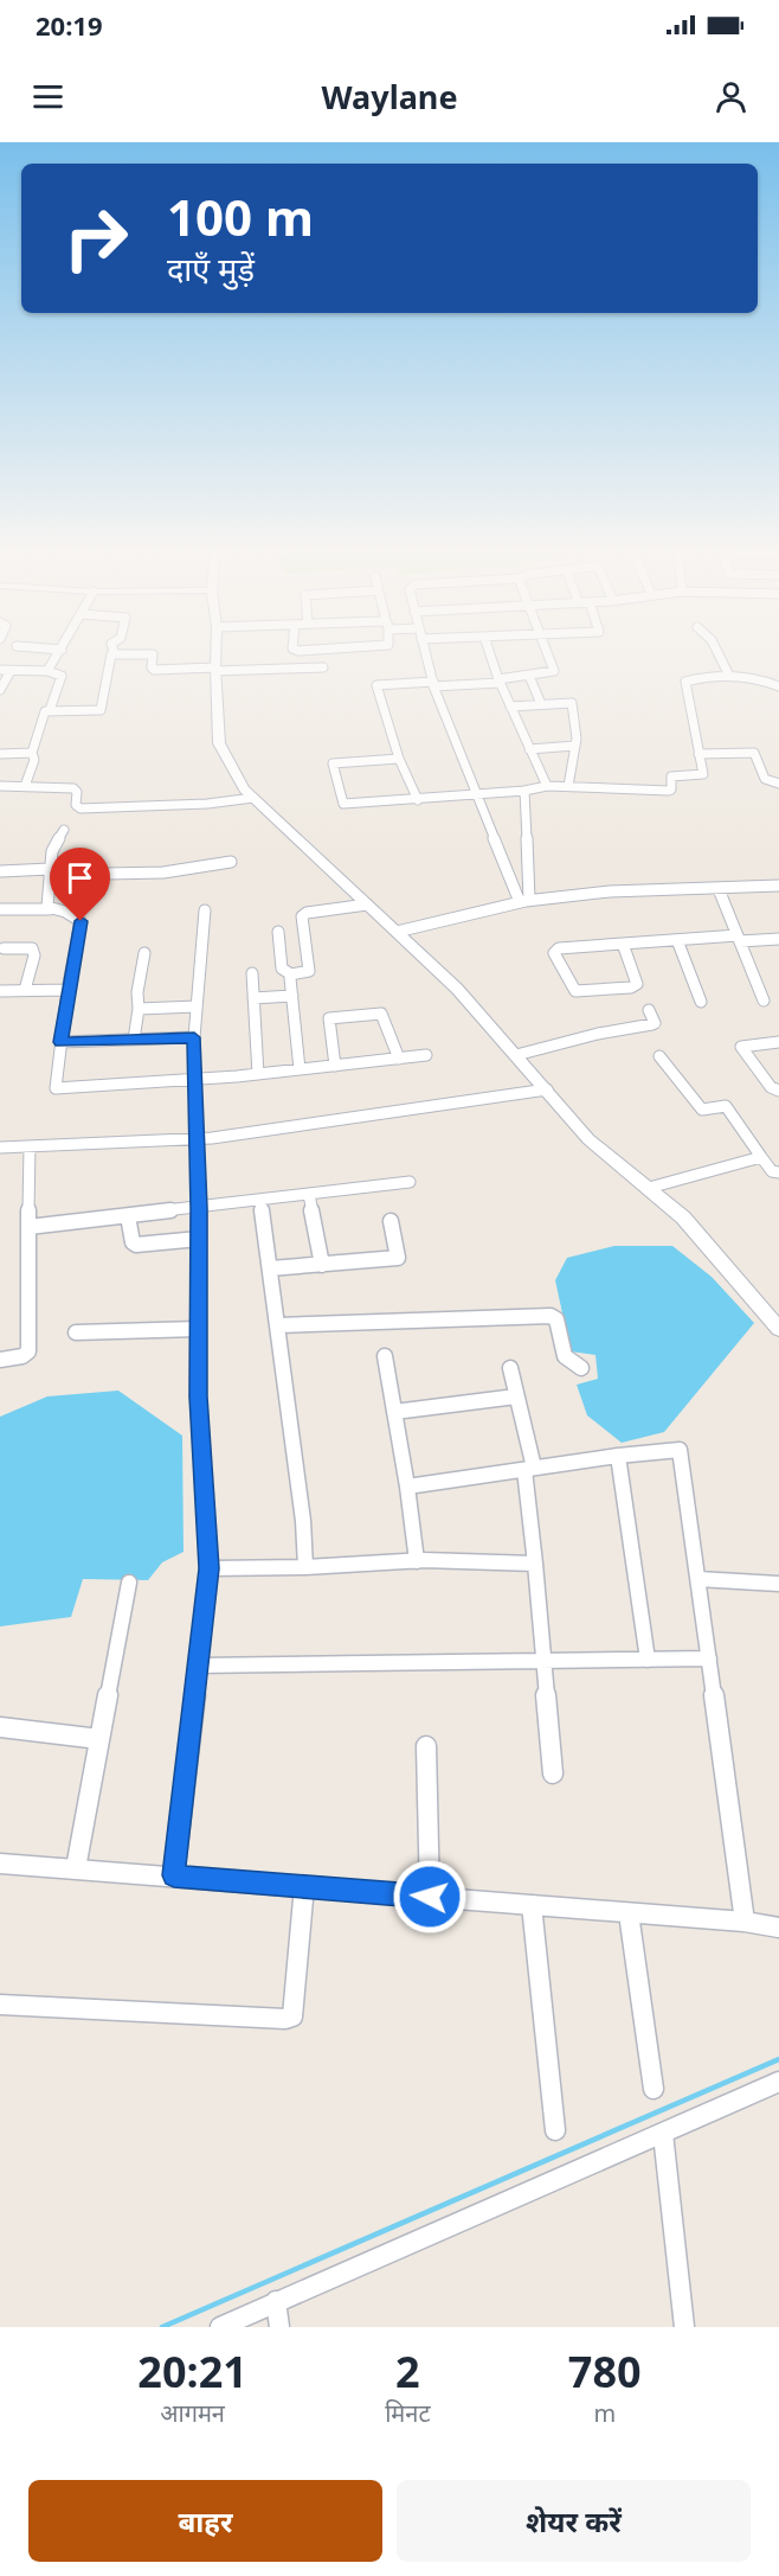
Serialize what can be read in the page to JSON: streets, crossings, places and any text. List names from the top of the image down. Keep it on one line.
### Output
{"page":{"status":"20:19","header":"Waylane","turn":["100 m","दाएँ मुड़ें"],"eta":["20:21","आगमन","2","मिनट","780","m"],"buttons":["बाहर","शेयर करें"]}}
